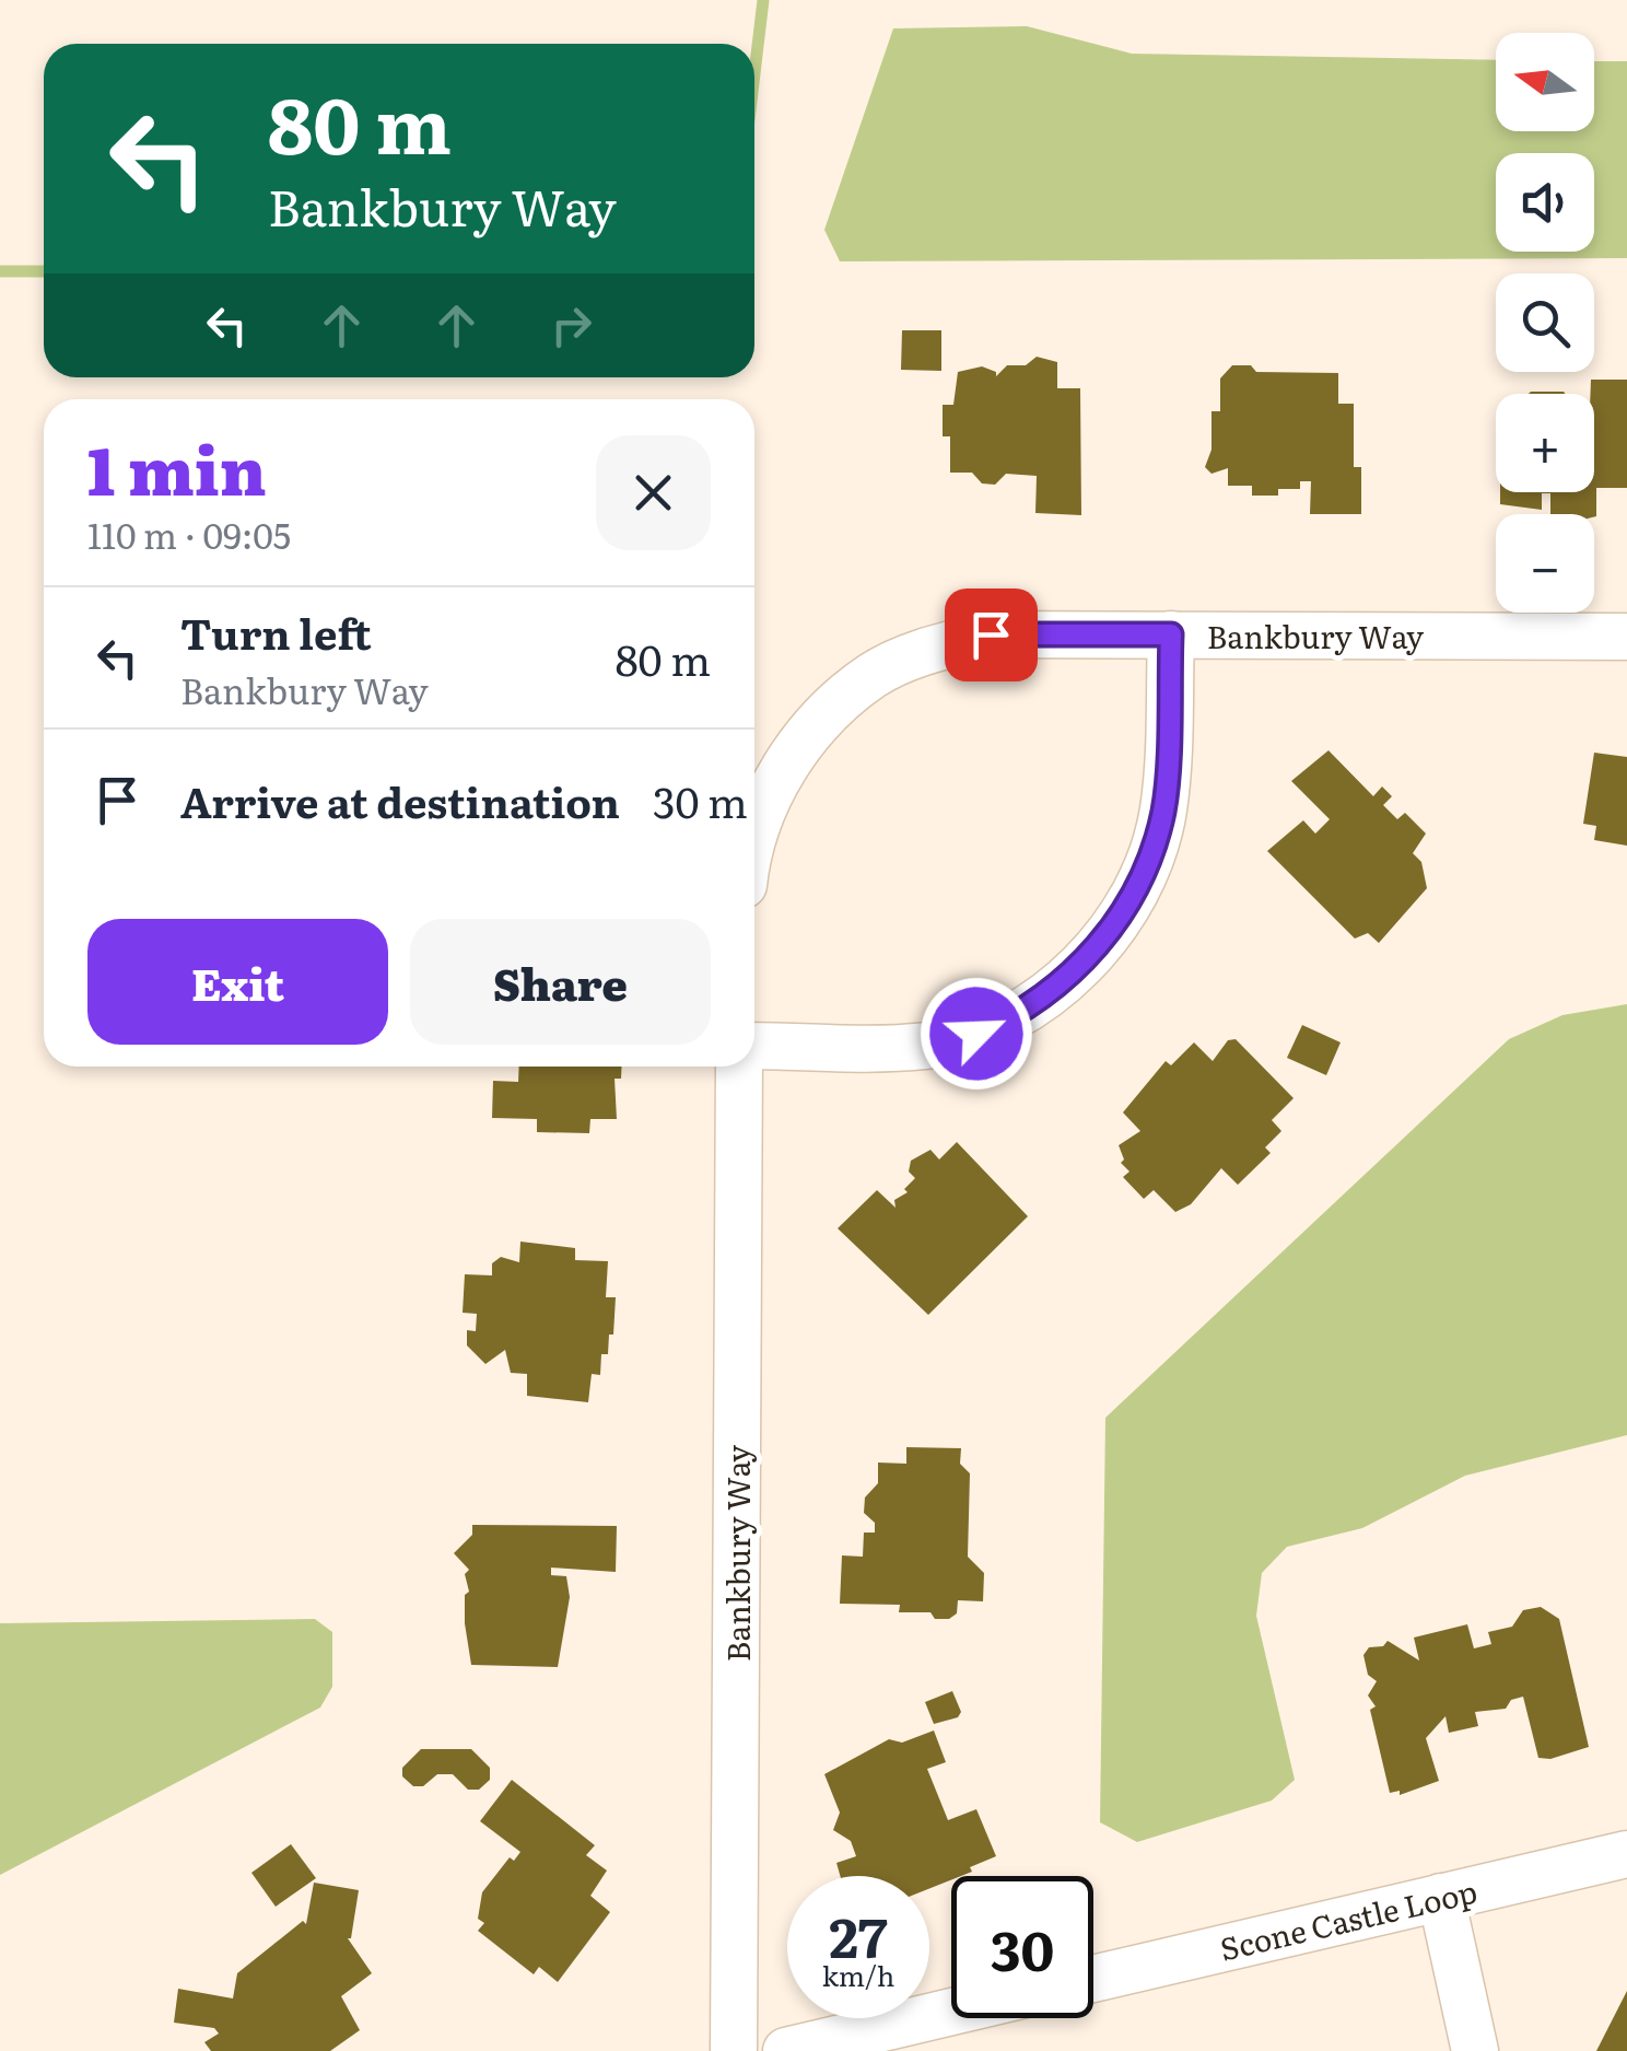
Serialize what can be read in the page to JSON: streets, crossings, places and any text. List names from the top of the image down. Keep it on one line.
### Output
{"streets":{"street":["Bankbury Way","Scone Castle Loop"]},"north":"left","page":{"map_buttons":["+","−"],"turn":["80 m","Bankbury Way"],"heading":["1 min","110 m · 09:05"],"list":[{"name":"Turn left","note":"Bankbury Way","value":"80 m"},{"name":"Arrive at destination","value":"30 m"}],"buttons":["Exit","Share"],"speed":"27 km/h","limit":"30"}}
